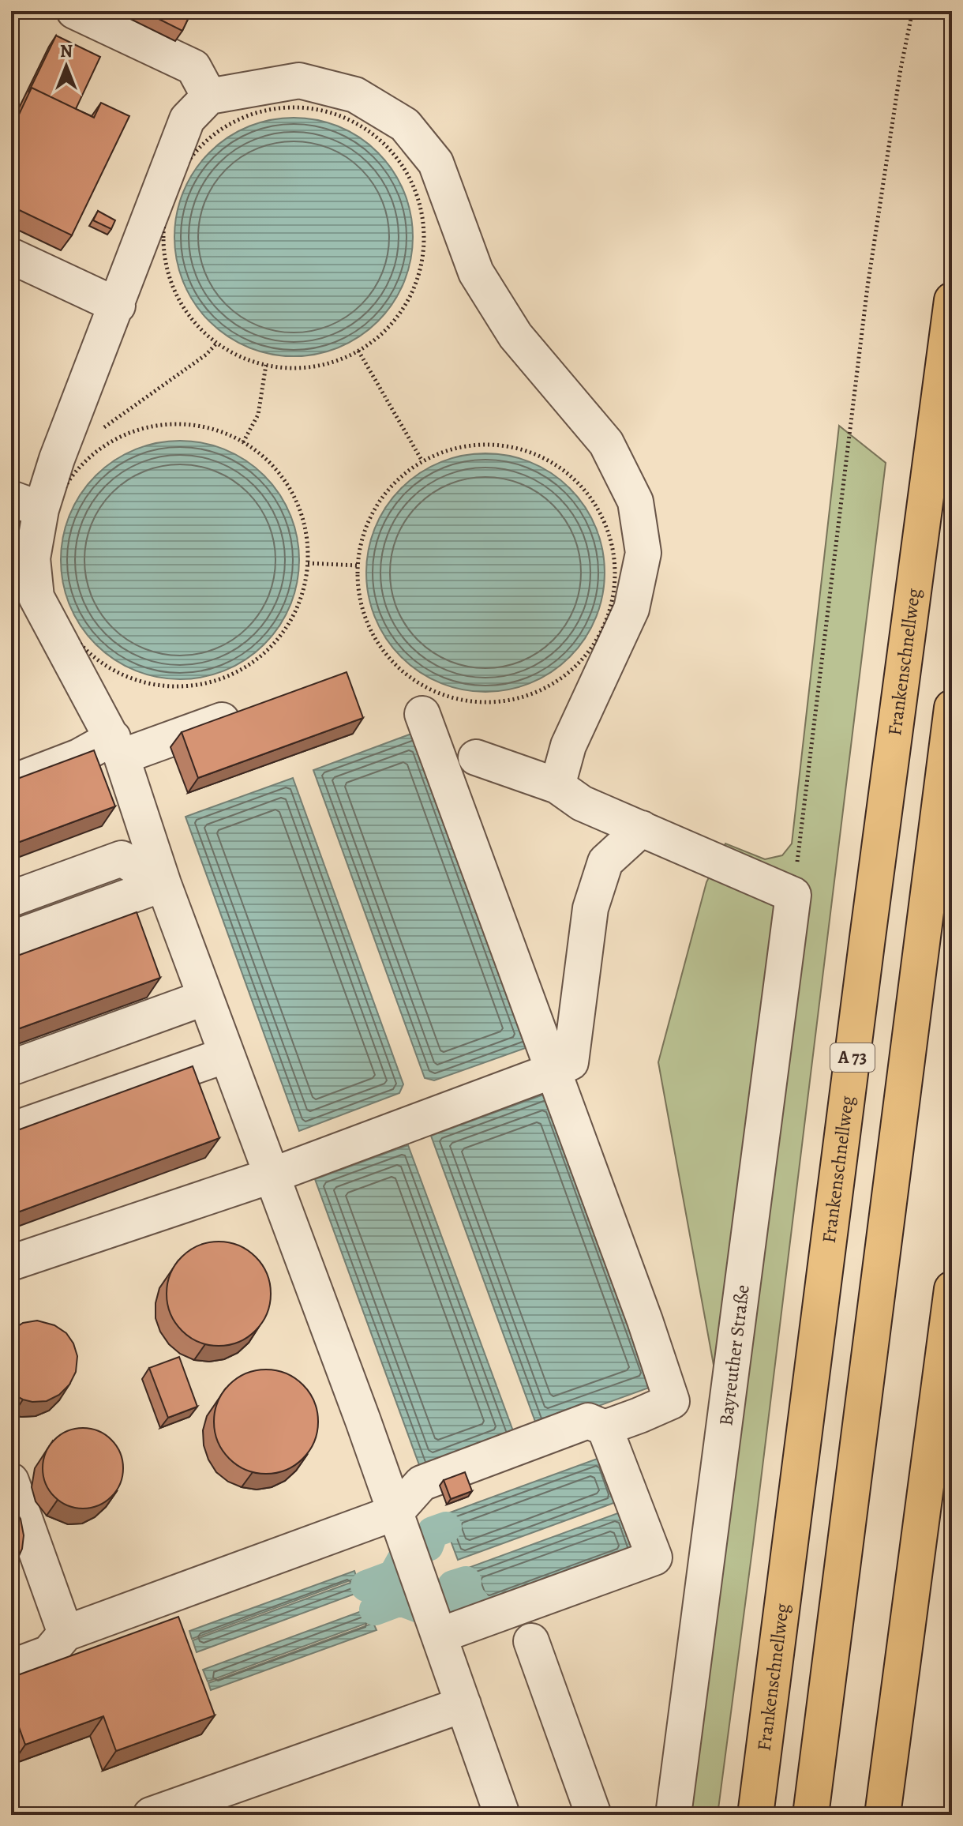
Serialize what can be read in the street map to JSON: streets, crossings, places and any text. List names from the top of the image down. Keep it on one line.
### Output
{"streets":{"main road":["Frankenschnellweg","A 73"],"street":["Bayreuther Straße"]},"north":"top"}
